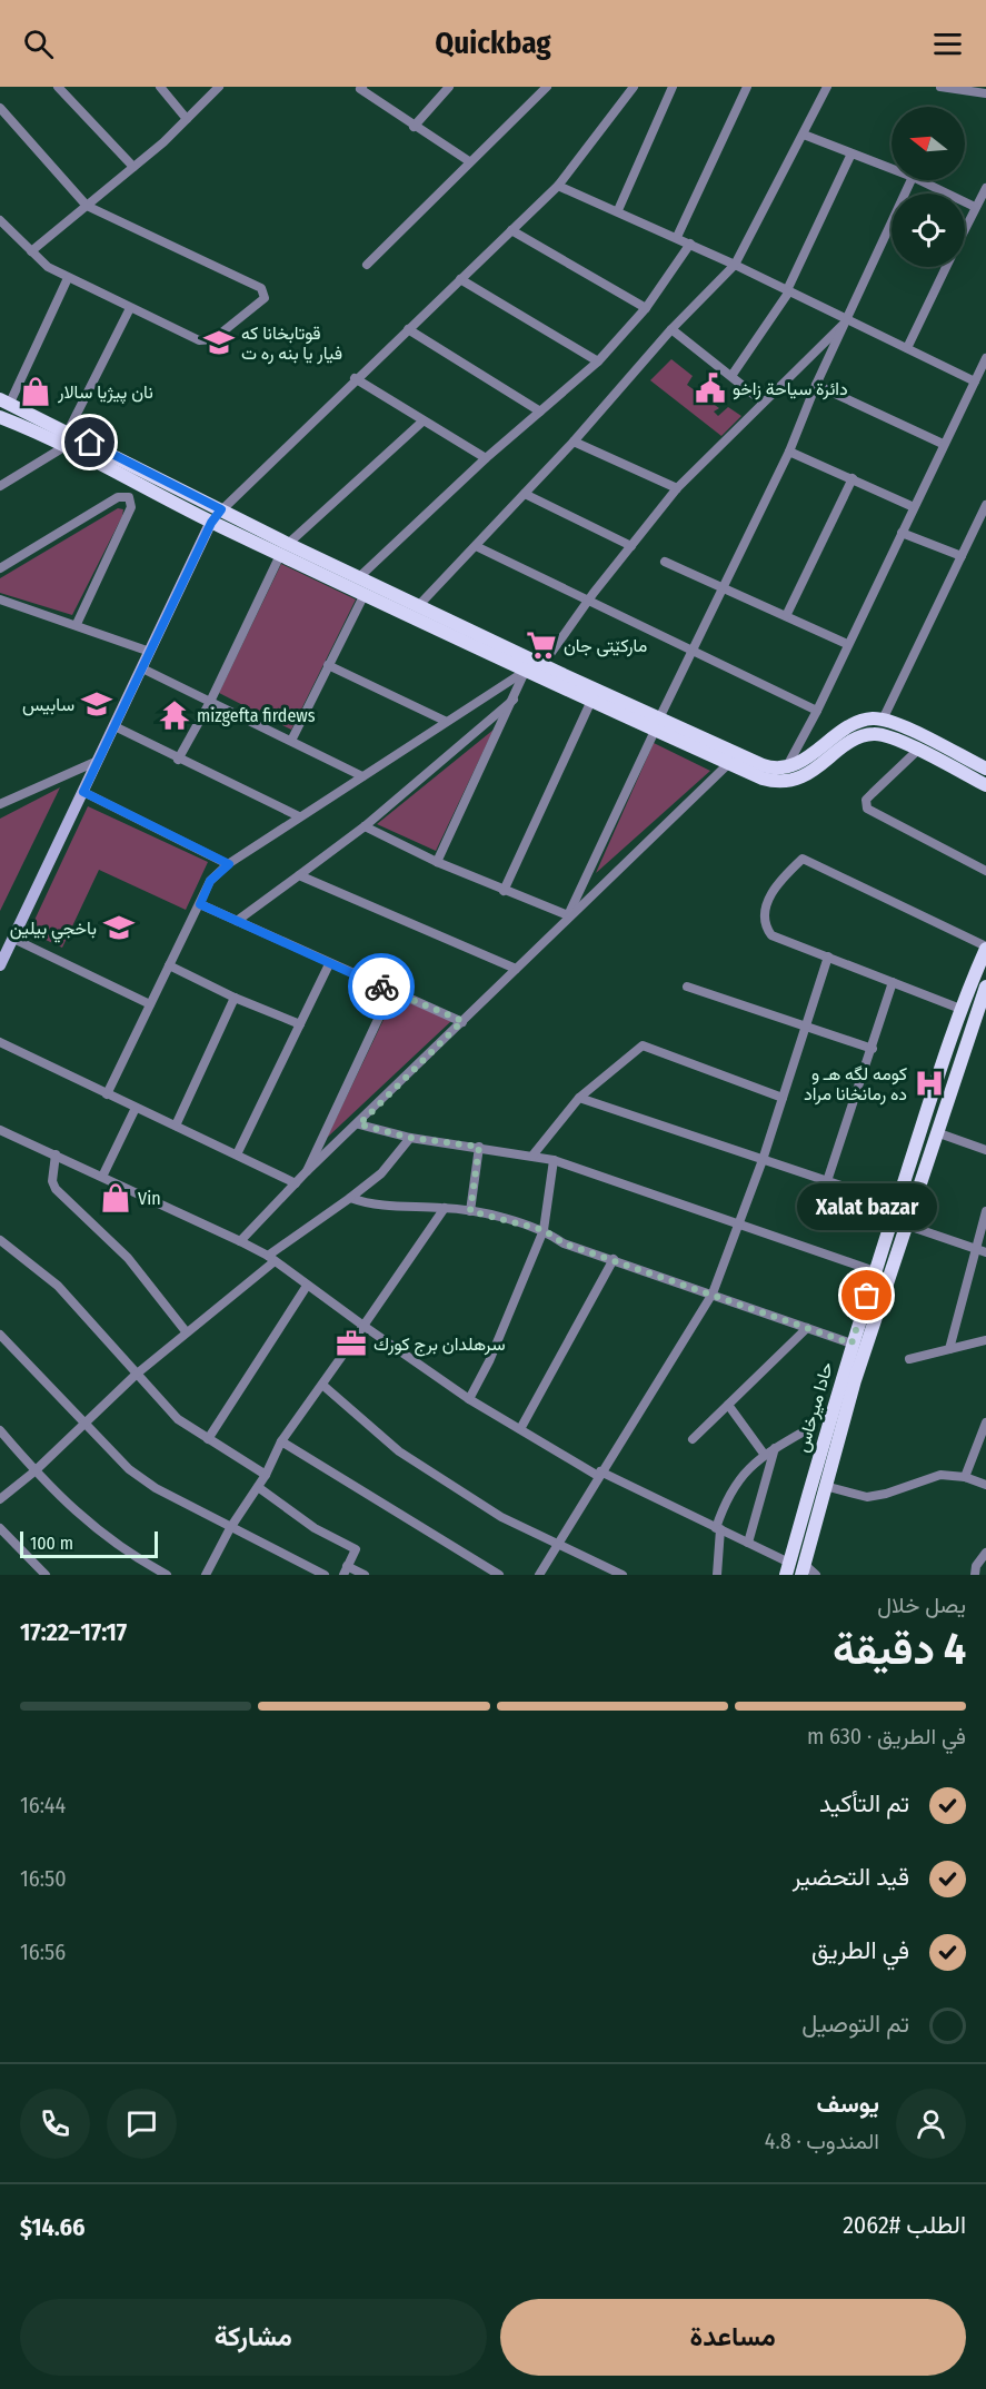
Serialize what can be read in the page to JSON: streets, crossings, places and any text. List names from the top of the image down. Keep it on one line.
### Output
{"streets":{"main road":["حادا ميرخاس"]},"places":{"school or university":["قوتابخانا كه فيار يا بنه ره ت","سابيس","باخجي بيلين"],"public building":["دائرة سياحة زاخو"],"shop":["نان پيژيا سالار","Vin"],"supermarket":["مارکێتی جان"],"temple":["mizgefta firdews"],"hospital":["كومه لگه هـ و ده رمانخانا مراد"],"other":["Xalat bazar"],"office":["سرهلدان برج كورك"]},"scale_bar":"100 m","north":"left","page":{"header":"Quickbag","bubble":"Xalat bazar","scale":"100 m","heading":["4 دقيقة","يصل خلال","17:17–17:22"],"panel":["يوسف","المندوب · 4.8","الطلب #2062","$14.66"],"bar":"في الطريق · 630 m","list":[["تم التأكيد","16:44"],["قيد التحضير","16:50"],["في الطريق","16:56"],"تم التوصيل"],"buttons":["مساعدة","مشاركة"]}}
